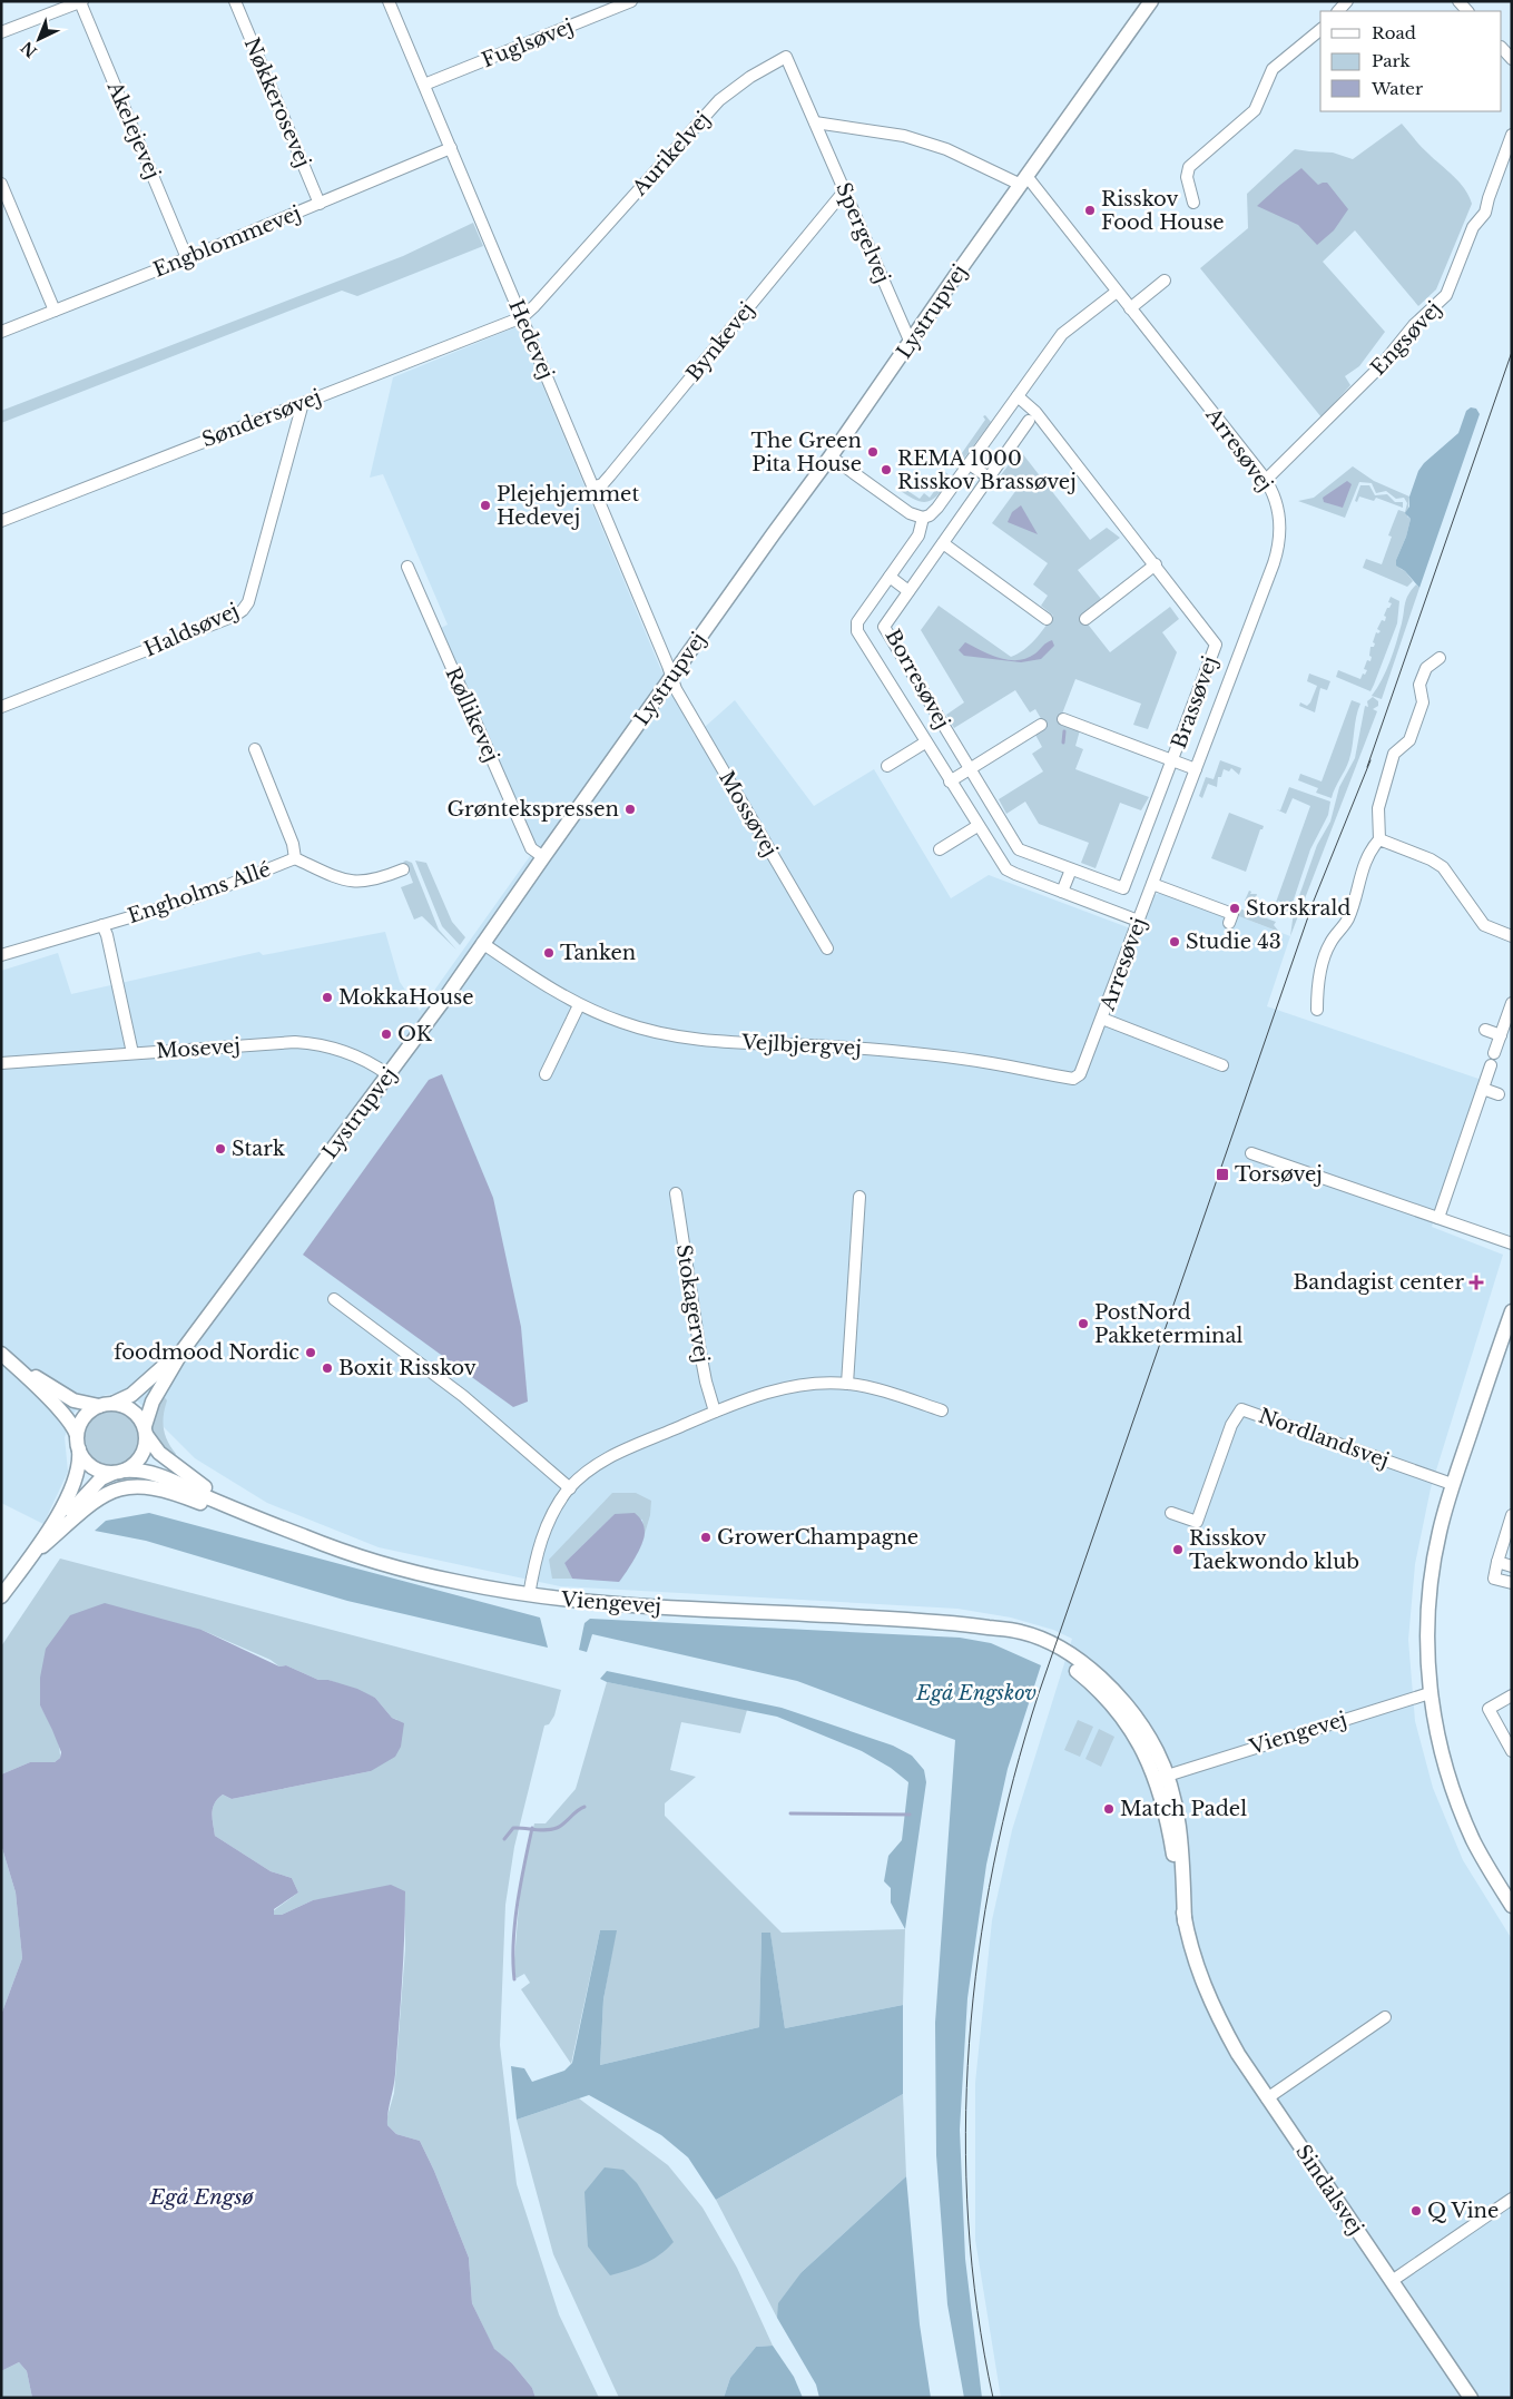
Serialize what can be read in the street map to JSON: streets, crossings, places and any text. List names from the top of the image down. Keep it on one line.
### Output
{"streets":{"street":["Fuglsøvej","Nøkkerosevej","Akelejevej","Aurikelvej","Spergelvej","Engblommevej","Lystrupvej","Engsøvej","Hedevej","Bynkevej","Søndersøvej","Arresøvej","Haldsøvej","Borresøvej","Brassøvej","Røllikevej","Mossøvej","Engholms Allé","Vejlbjergvej","Mosevej","Stokagervej","Nordlandsvej","Viengevej","Sindalsvej"]},"crossings":[["Fuglsøvej","Hedevej"],["Nøkkerosevej","Engblommevej"],["Akelejevej","Engblommevej"],["Aurikelvej","Spergelvej"],["Aurikelvej","Hedevej"],["Aurikelvej","Søndersøvej"],["Spergelvej","Lystrupvej"],["Spergelvej","Bynkevej"],["Engblommevej","Hedevej"],["Lystrupvej","Hedevej"],["Lystrupvej","Arresøvej"],["Lystrupvej","Røllikevej"],["Lystrupvej","Mossøvej"],["Lystrupvej","Vejlbjergvej"],["Lystrupvej","Mosevej"],["Lystrupvej","Viengevej"],["Engsøvej","Arresøvej"],["Hedevej","Bynkevej"],["Hedevej","Søndersøvej"],["Hedevej","Mossøvej"],["Søndersøvej","Haldsøvej"],["Arresøvej","Borresøvej"],["Arresøvej","Vejlbjergvej"],["Borresøvej","Brassøvej"],["Engholms Allé","Mosevej"],["Viengevej","Sindalsvej"]],"water":["Egå Engsø"],"parks":["Egå Engskov"],"places":{"other":["Risskov Food House","The Green Pita House","REMA 1000 Risskov Brassøvej","Plejehjemmet Hedevej","Grøntekspressen","Storskrald","Studie 43","Tanken","MokkaHouse","OK","Stark","PostNord Pakketerminal","foodmood Nordic","Boxit Risskov","GrowerChampagne","Risskov Taekwondo klub","Match Padel","Q Vine"],"transit":["Torsøvej"],"health":["Bandagist center"]},"legend":["Road","Park","Water"],"north":"bottom left"}
